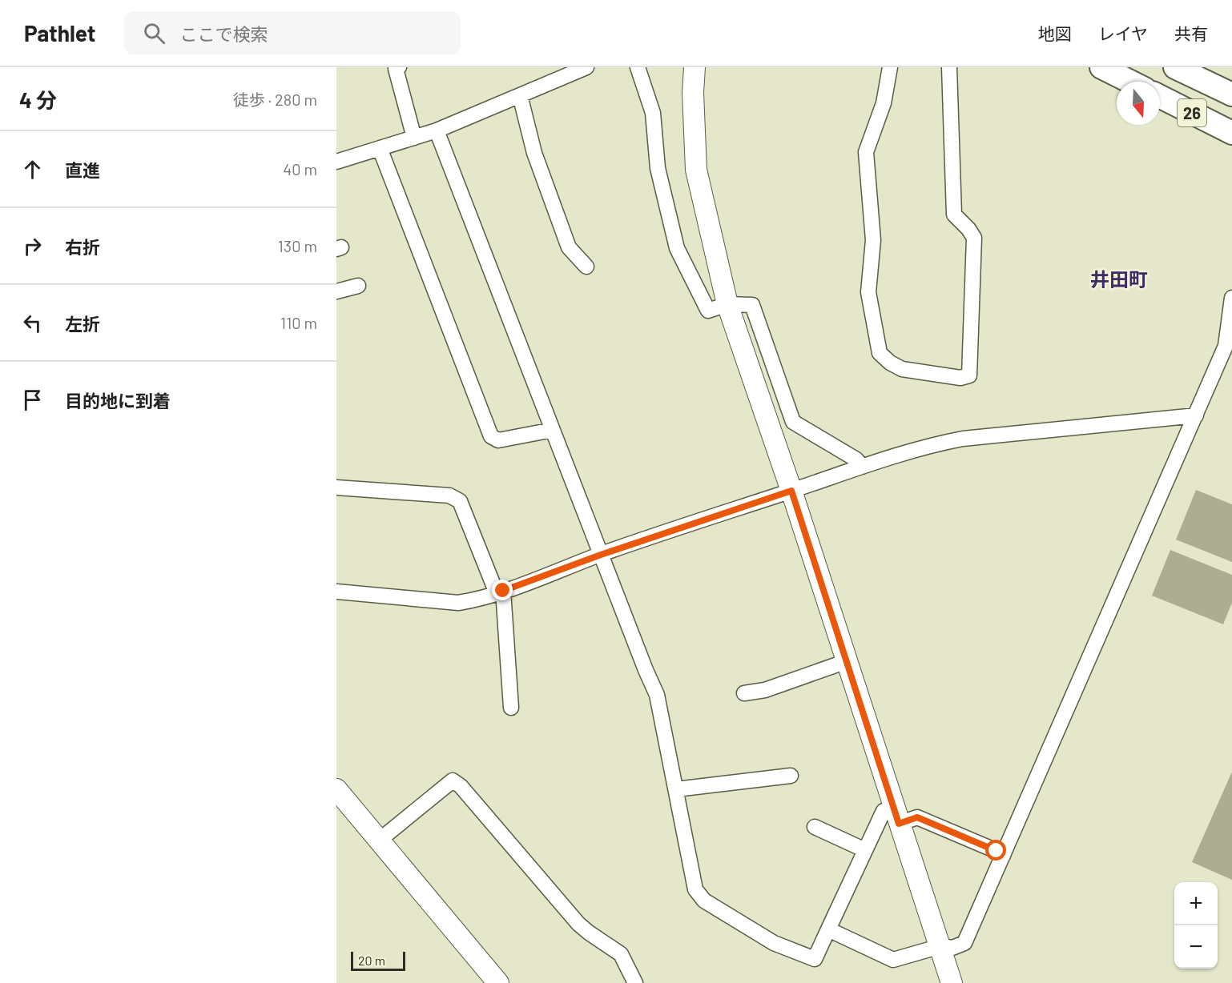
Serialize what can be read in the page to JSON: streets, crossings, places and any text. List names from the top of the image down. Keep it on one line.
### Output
{"streets":{"main road":["26"]},"districts":["井田町"],"scale_bar":"20 m","north":"bottom","page":{"header":"Pathlet","search":"ここで検索","nav":["地図","レイヤ","共有"],"heading":["4 分","徒歩 · 280 m"],"list":[["直進","40 m"],["右折","130 m"],["左折","110 m"],"目的地に到着"],"map_buttons":["+","−"],"scale":"20 m"}}
